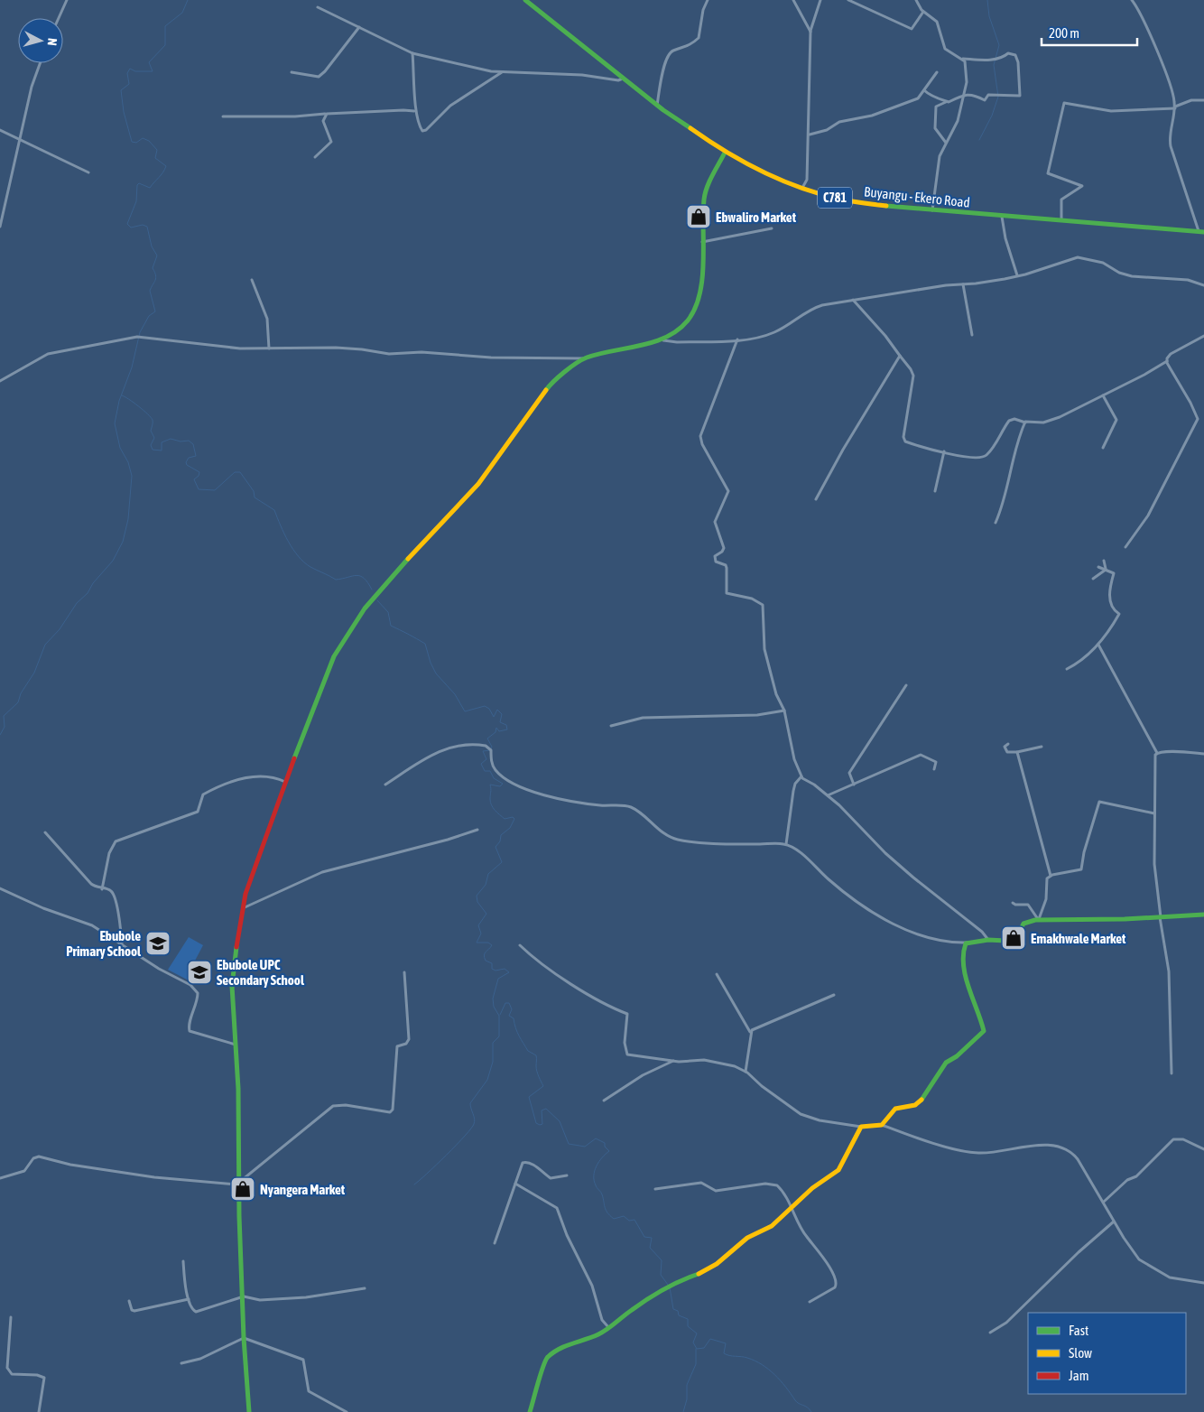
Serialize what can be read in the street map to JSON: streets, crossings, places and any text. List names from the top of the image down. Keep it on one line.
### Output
{"streets":{"street":["Buyangu - Ekero Road","C781"]},"places":{"shop":["Ebwaliro Market","Emakhwale Market","Nyangera Market"],"school or university":["Ebubole Primary School","Ebubole UPC Secondary School"]},"legend":["Fast","Slow","Jam"],"scale_bar":"200 m","north":"right"}
